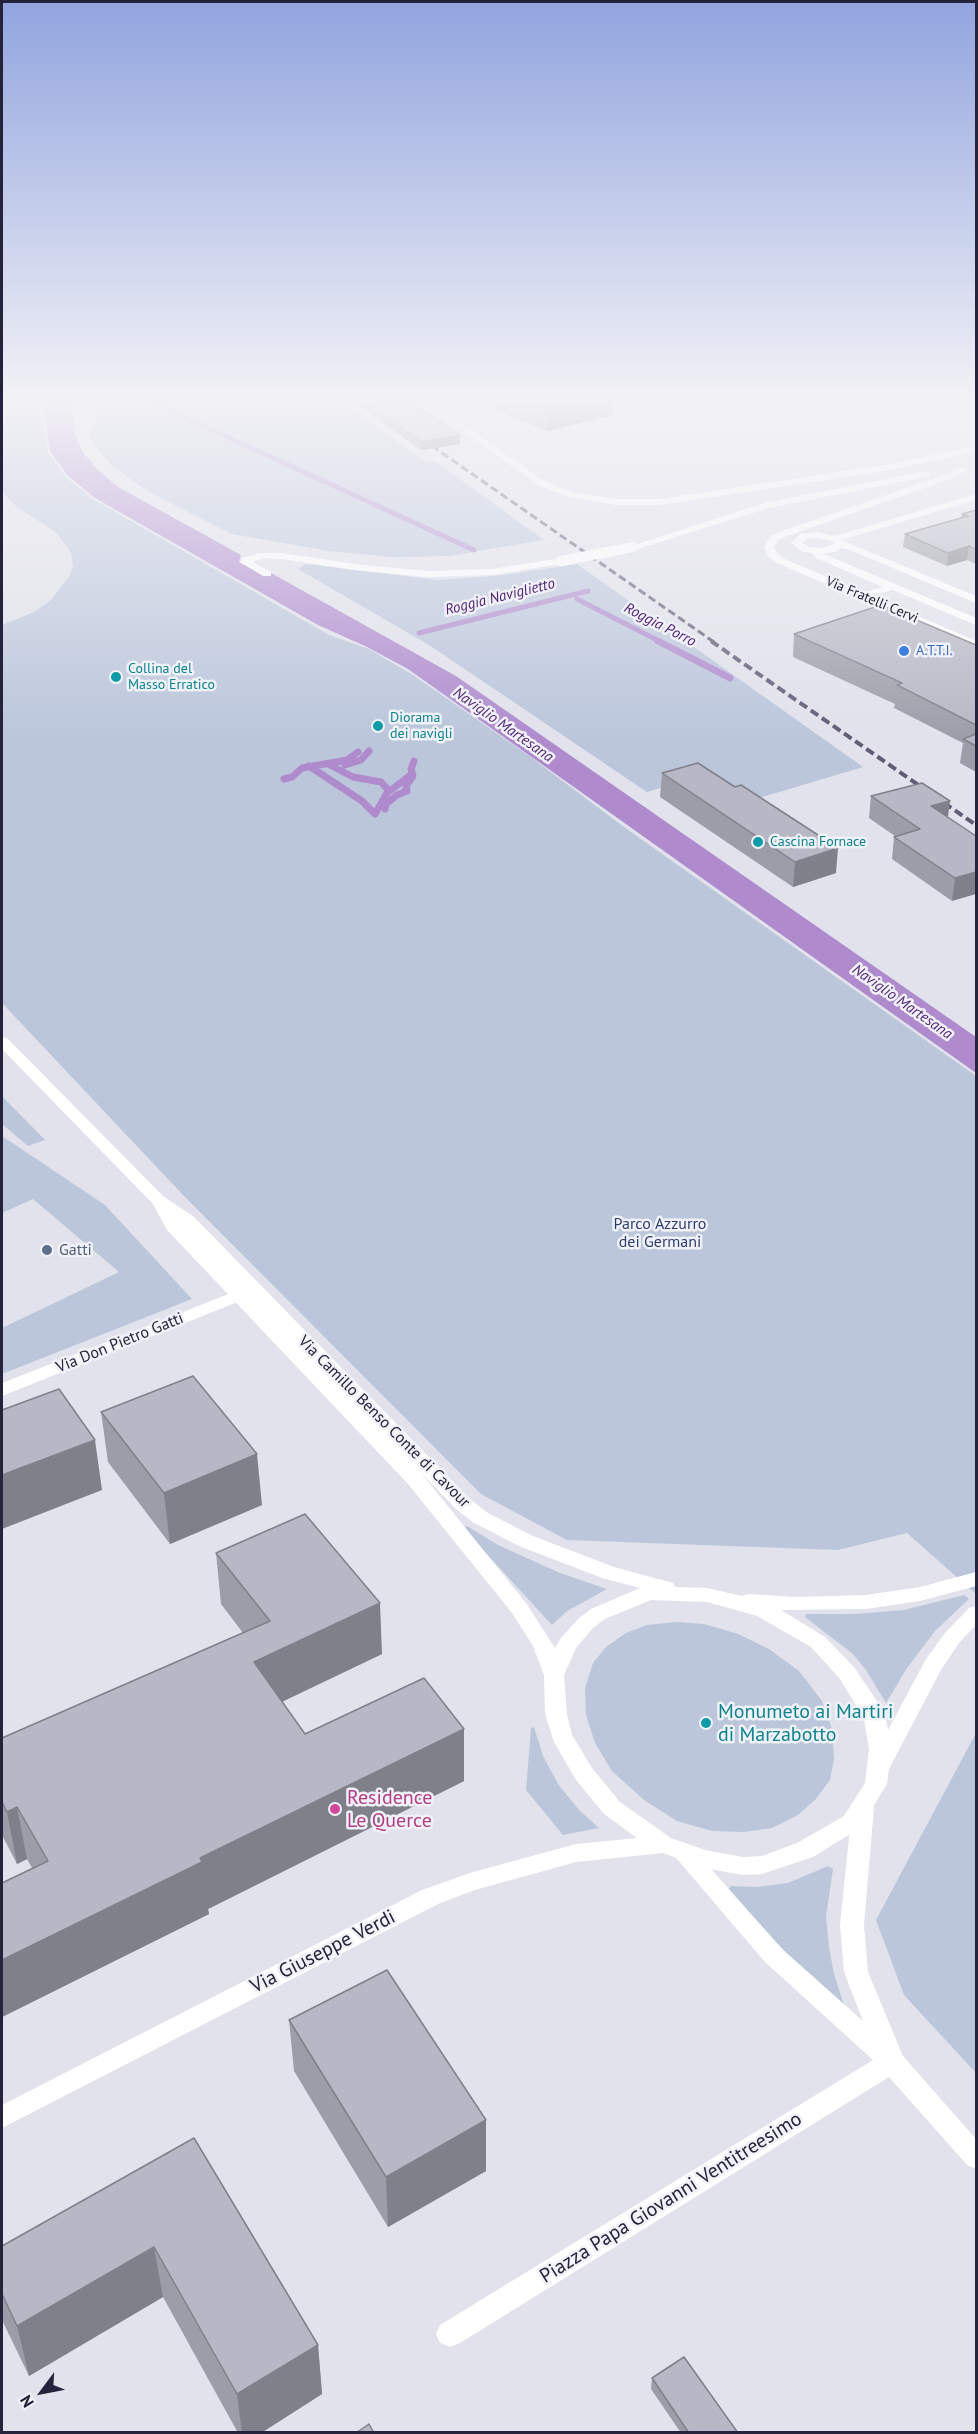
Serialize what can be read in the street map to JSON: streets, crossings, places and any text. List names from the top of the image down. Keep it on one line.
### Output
{"streets":{"street":["Via Fratelli Cervi","Via Don Pietro Gatti","Via Camillo Benso Conte di Cavour","Via Giuseppe Verdi","Piazza Papa Giovanni Ventitreesimo"]},"crossings":[["Via Don Pietro Gatti","Via Camillo Benso Conte di Cavour"]],"water":["Roggia Naviglietto","Roggia Porro","Naviglio Martesana"],"parks":["Parco Azzurro dei Germani"],"places":["A.T.T.I.","Collina del Masso Erratico","Diorama dei navigli","Cascina Fornace","Gatti","Monumeto ai Martiri di Marzabotto","Residence Le Querce"],"north":"bottom left"}
